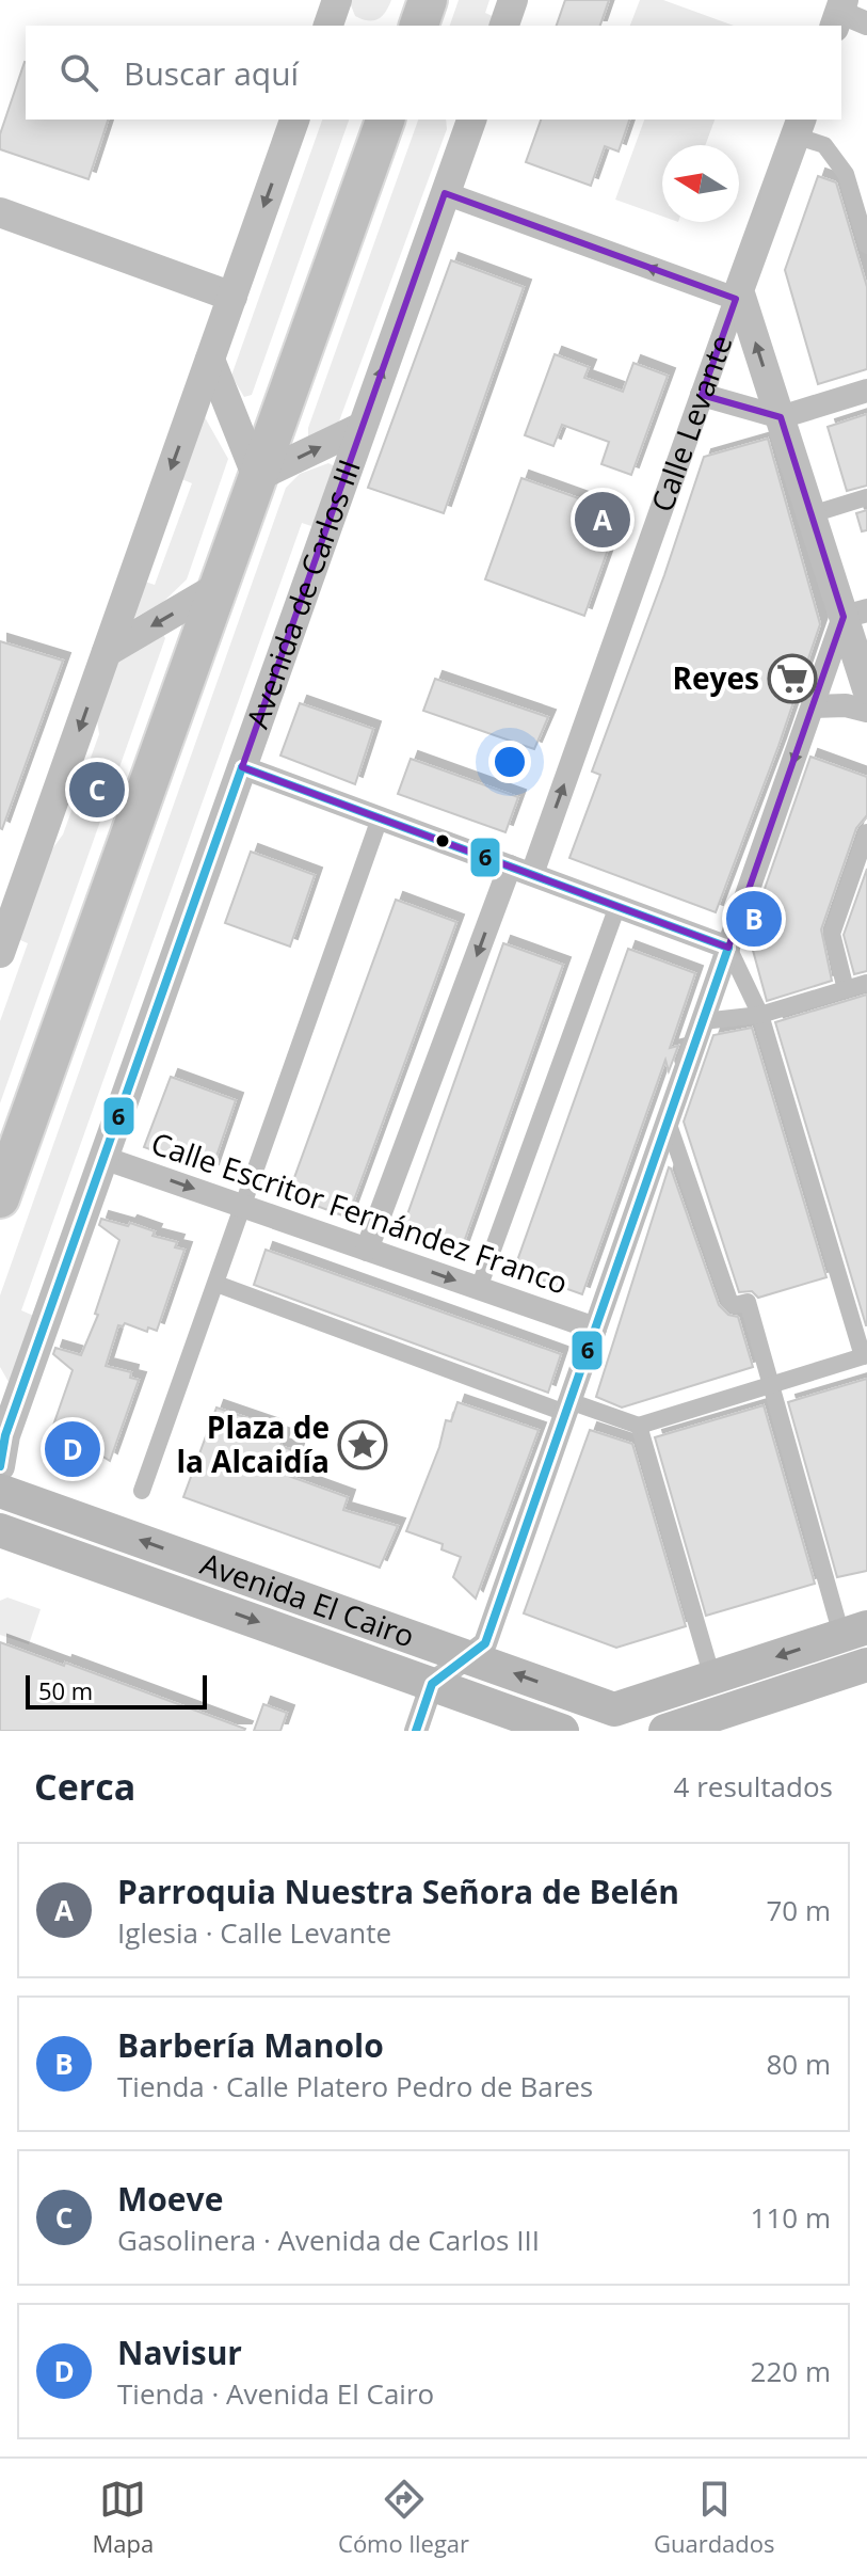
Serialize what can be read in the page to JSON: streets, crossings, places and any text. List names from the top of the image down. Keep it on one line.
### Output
{"streets":{"main road":["Avenida El Cairo"],"street":["Calle Levante","Avenida de Carlos III","Calle Escritor Fernández Franco"]},"crossings":[["Calle Levante","Calle Escritor Fernández Franco"],["Avenida de Carlos III","Calle Escritor Fernández Franco"]],"places":{"supermarket":["Reyes"],"place":["Plaza de la Alcaidía"]},"lines":["transit line 6"],"scale_bar":"50 m","north":"left","page":{"search":"Buscar aquí","pins":["A","C","B","D"],"scale":"50 m","heading":["Cerca","4 resultados"],"list":[{"mark":"A","name":"Parroquia Nuestra Señora de Belén","note":"Iglesia · Calle Levante","value":"70 m"},{"mark":"B","name":"Barbería Manolo","note":"Tienda · Calle Platero Pedro de Bares","value":"80 m"},{"mark":"C","name":"Moeve","note":"Gasolinera · Avenida de Carlos III","value":"110 m"},{"mark":"D","name":"Navisur","note":"Tienda · Avenida El Cairo","value":"220 m"}],"nav":["Mapa","Cómo llegar","Guardados"]}}
